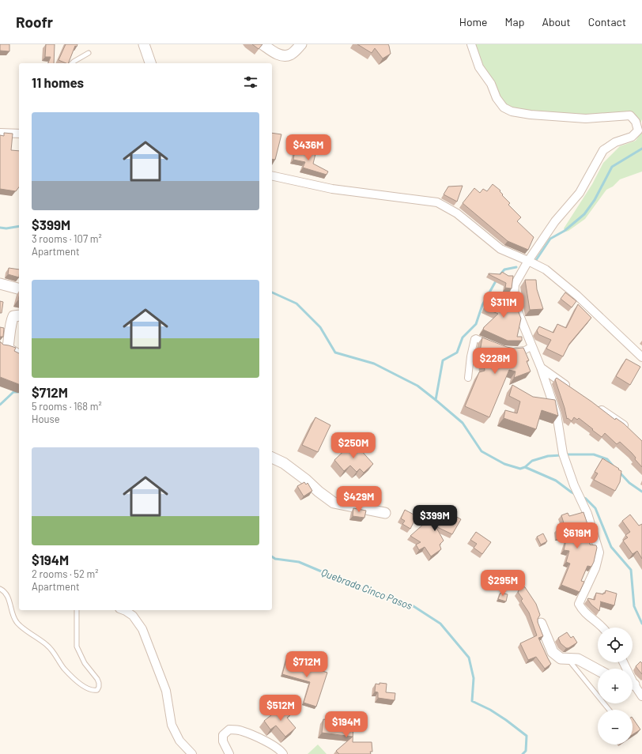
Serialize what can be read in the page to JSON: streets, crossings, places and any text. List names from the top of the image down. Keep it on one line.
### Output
{"water":["Quebrada Cinco Pasos"],"page":{"header":"Roofr","nav":["Home","Map","About","Contact"],"heading":"11 homes","list":[{"name":"$399M","note":"3 rooms · 107 m² · Apartment"},{"name":"$712M","note":"5 rooms · 168 m² · House"},{"name":"$194M","note":"2 rooms · 52 m² · Apartment"}],"price":["$436M","$311M","$228M","$250M","$429M","$399M","$619M","$295M","$712M","$512M","$194M"],"map_buttons":["+","−"]}}
